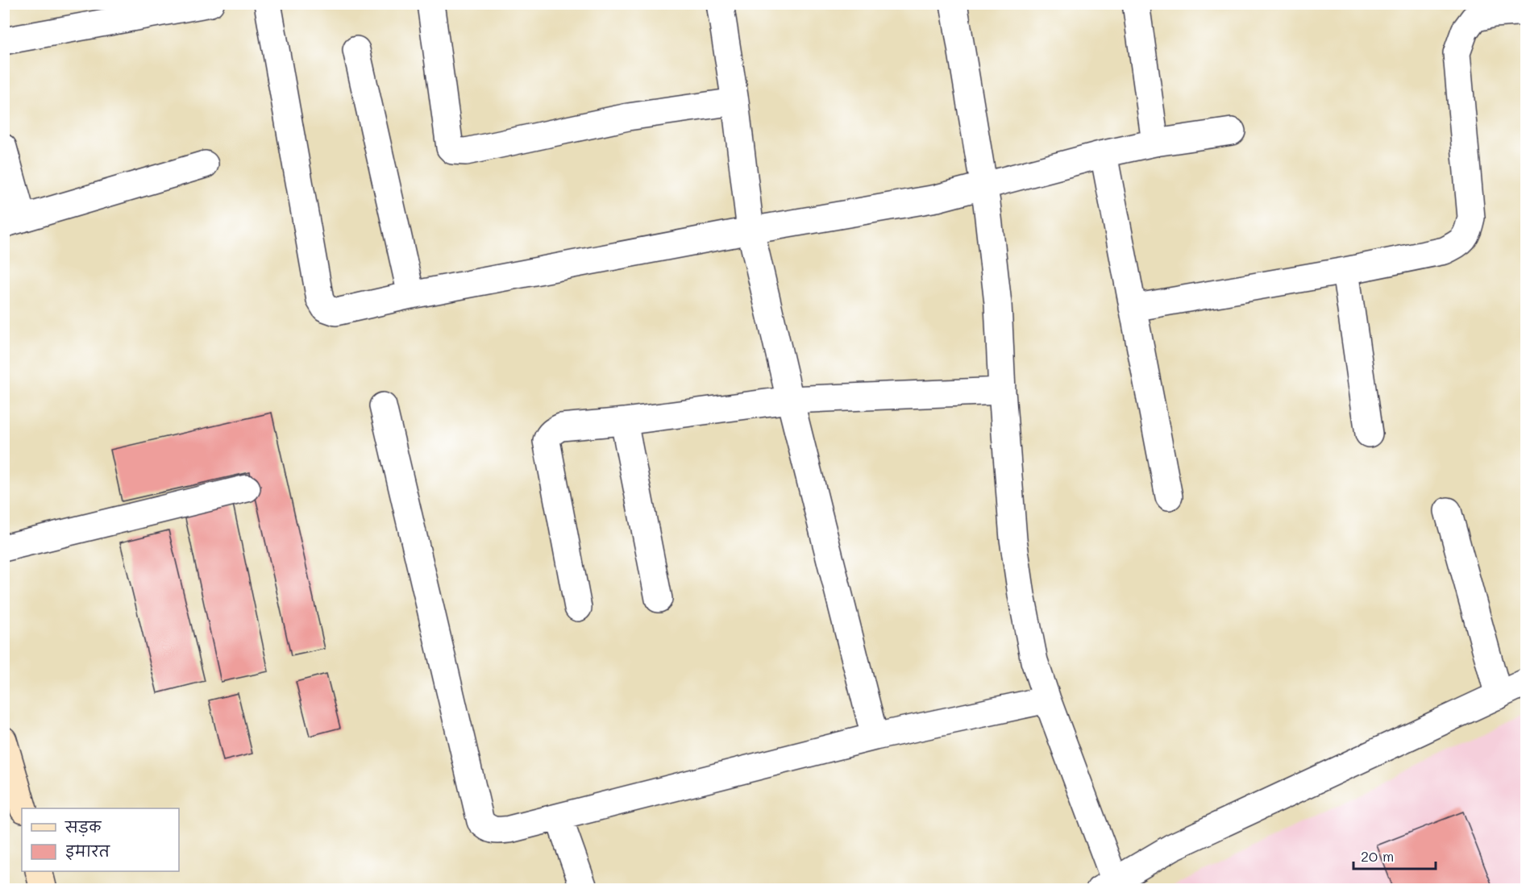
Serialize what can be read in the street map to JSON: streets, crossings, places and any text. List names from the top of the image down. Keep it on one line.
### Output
{"legend":["सड़क","इमारत"],"scale_bar":"20 m"}
